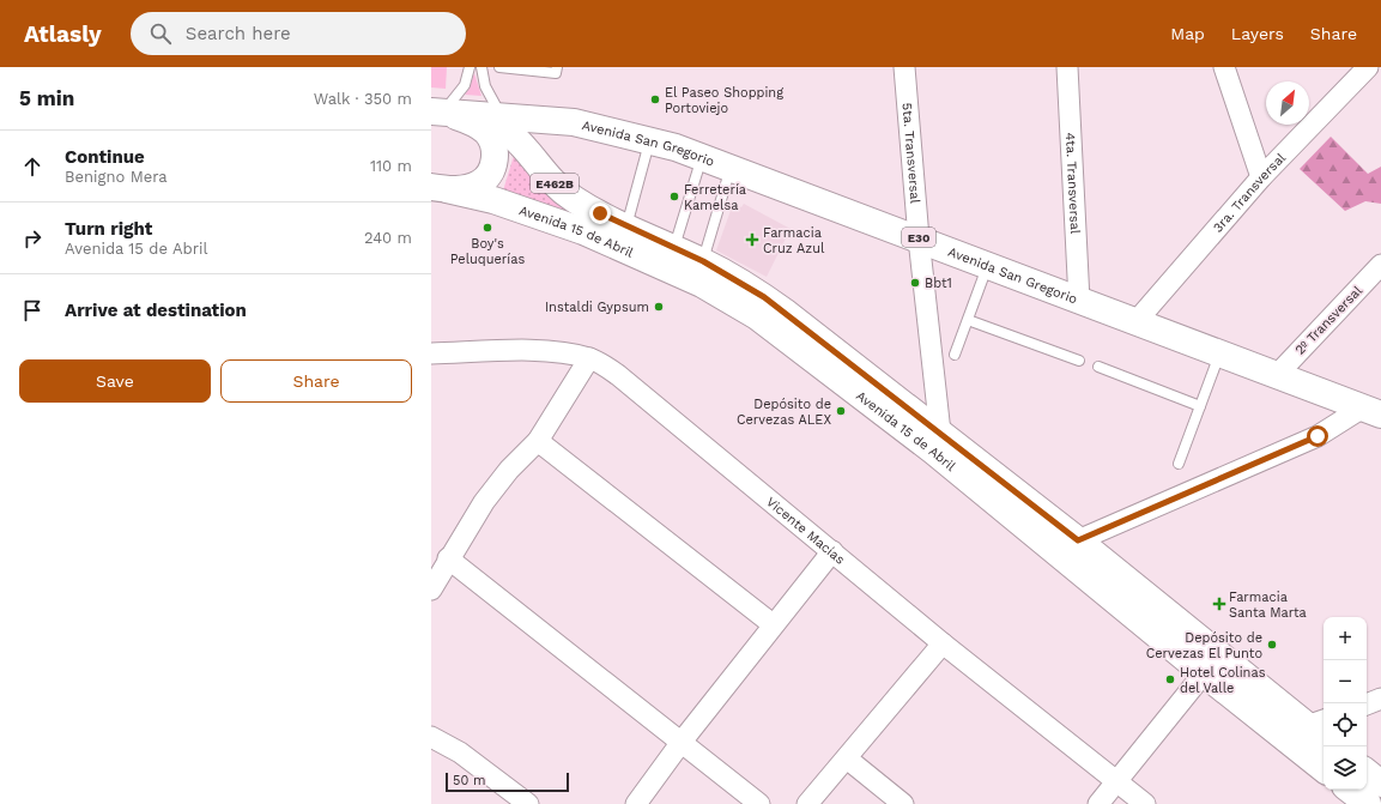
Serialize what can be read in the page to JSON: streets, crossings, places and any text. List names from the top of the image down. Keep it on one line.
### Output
{"streets":{"main road":["Avenida San Gregorio","E462B","Avenida 15 de Abril","E30"],"street":["5ta. Transversal","4ta. Transversal","3ra. Transversal","2º Transversal","Vicente Macías"]},"crossings":[["Avenida San Gregorio","5ta. Transversal"],["Avenida San Gregorio","4ta. Transversal"],["Avenida San Gregorio","3ra. Transversal"],["Avenida San Gregorio","Avenida 15 de Abril"],["Avenida San Gregorio","2º Transversal"],["5ta. Transversal","Avenida 15 de Abril"]],"places":{"other":["El Paseo Shopping Portoviejo","Ferretería Kamelsa","Boy's Peluquerías","Bbt1","Instaldi Gypsum","Depósito de Cervezas ALEX","Depósito de Cervezas El Punto","Hotel Colinas del Valle"],"health":["Farmacia Cruz Azul","Farmacia Santa Marta"]},"scale_bar":"50 m","north":"top right","page":{"header":"Atlasly","search":"Search here","nav":["Map","Layers","Share"],"heading":["5 min","Walk · 350 m"],"list":[["Continue","Benigno Mera","110 m"],["Turn right","Avenida 15 de Abril","240 m"],"Arrive at destination"],"buttons":["Save","Share"],"map_buttons":["+","−"],"scale":"50 m"}}
